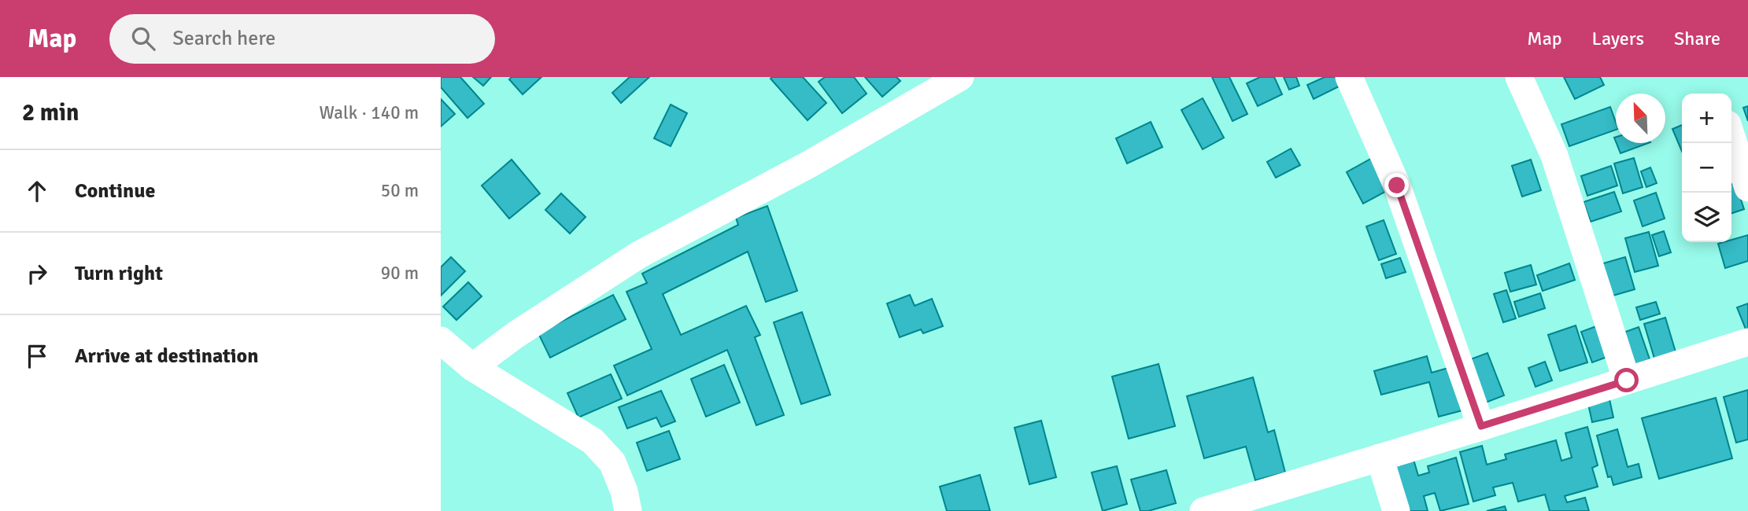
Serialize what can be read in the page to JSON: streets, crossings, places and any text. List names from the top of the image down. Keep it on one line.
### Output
{"north":"top left","page":{"header":"Map","search":"Search here","nav":["Map","Layers","Share"],"heading":["2 min","Walk · 140 m"],"map_buttons":["+","−"],"list":[["Continue","50 m"],["Turn right","90 m"],"Arrive at destination"]}}
